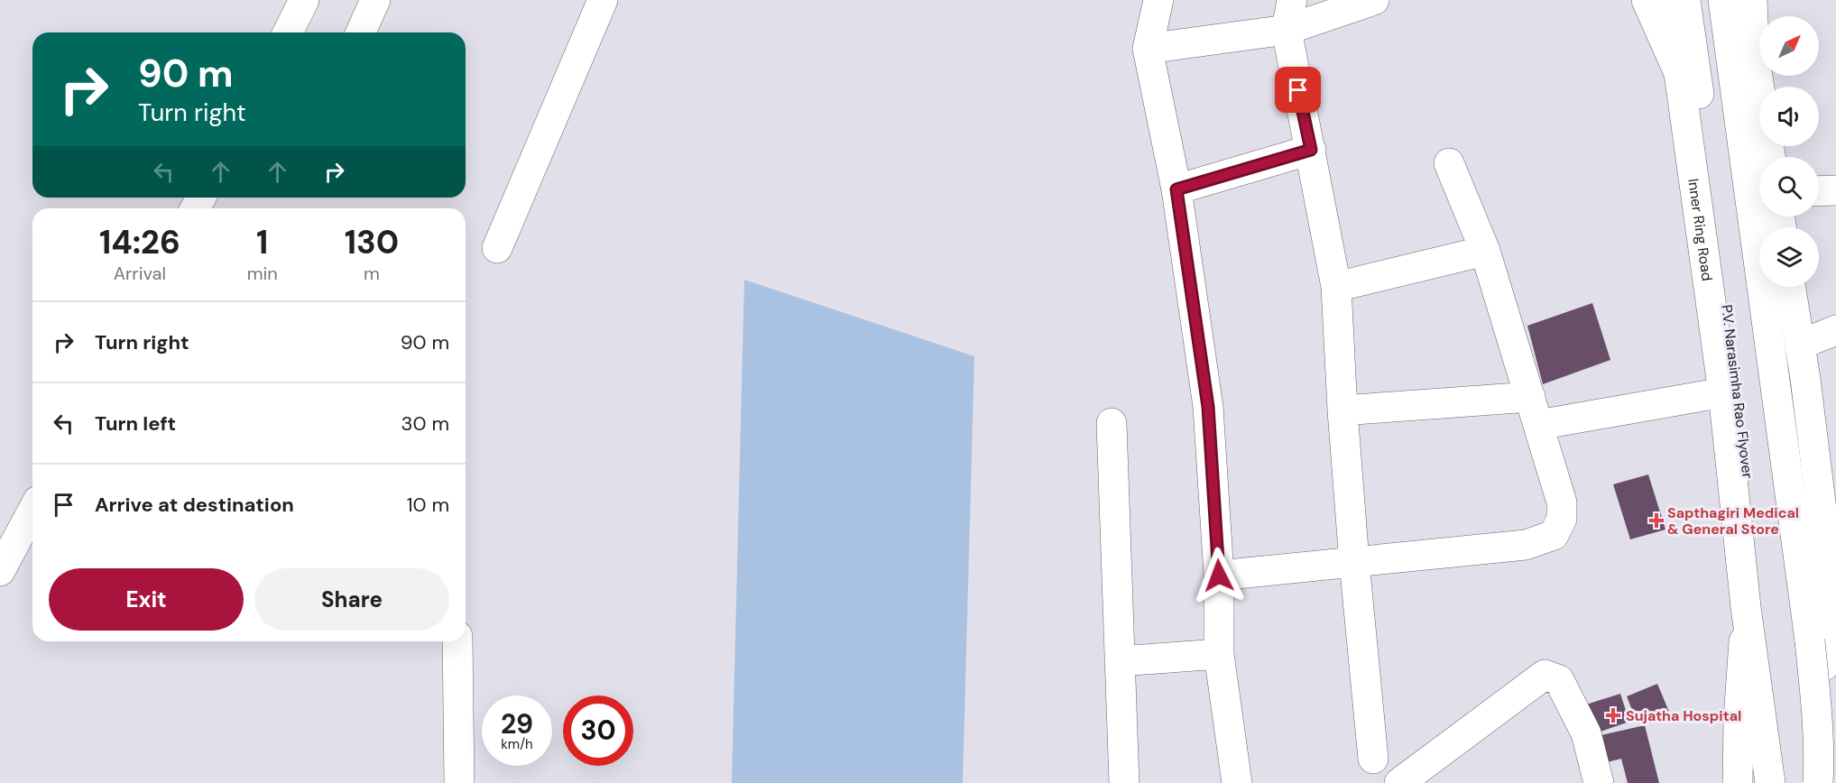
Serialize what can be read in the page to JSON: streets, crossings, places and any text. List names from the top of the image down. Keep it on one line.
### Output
{"streets":{"main road":["Inner Ring Road","P.V. Narasimha Rao Flyover"]},"places":{"health":["Sapthagiri Medical & General Store","Sujatha Hospital"]},"north":"top right","page":{"turn":["90 m","Turn right"],"eta":["14:26","Arrival","1","min","130","m"],"list":[{"name":"Turn right","value":"90 m"},{"name":"Turn left","value":"30 m"},{"name":"Arrive at destination","value":"10 m"}],"buttons":["Exit","Share"],"speed":"29 km/h","limit":"30"}}
